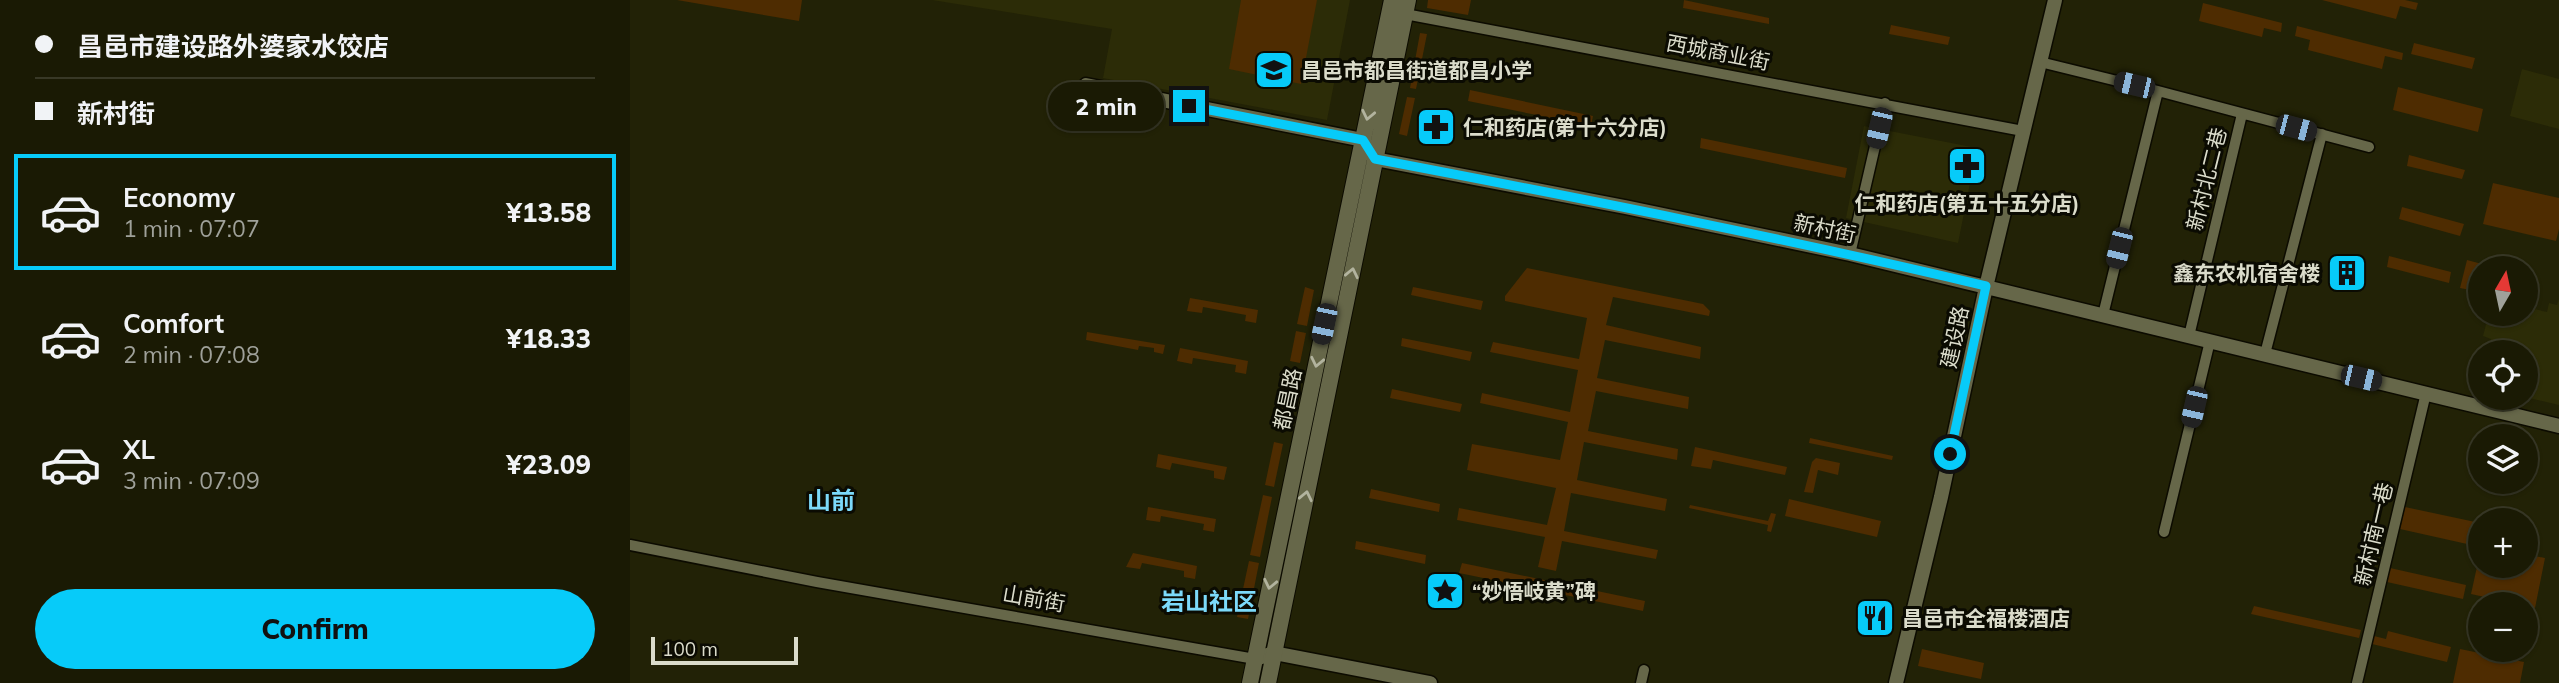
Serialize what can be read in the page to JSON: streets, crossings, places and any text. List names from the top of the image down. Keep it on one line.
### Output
{"streets":{"main road":["都昌路"],"street":["西城商业街","新村北二巷","新村街","建设路","新村南一巷","山前街"]},"crossings":[["西城商业街","建设路"],["西城商业街","都昌路"],["新村北二巷","新村街"],["新村街","建设路"],["新村街","都昌路"],["新村街","新村南一巷"],["都昌路","山前街"]],"districts":["山前","岩山社区"],"places":{"school or university":["昌邑市都昌街道都昌小学"],"pharmacy":["仁和药店(第十六分店)","仁和药店(第五十五分店)"],"building":["鑫东农机宿舍楼"],"place":["“妙悟岐黄”碑"],"restaurant":["昌邑市全福楼酒店"]},"scale_bar":"100 m","north":"top","page":{"banner":["昌邑市建设路外婆家水饺店","新村街"],"bubble":"2 min","list":[{"name":"Economy","note":"1 min · 07:07","value":"¥13.58"},{"name":"Comfort","note":"2 min · 07:08","value":"¥18.33"},{"name":"XL","note":"3 min · 07:09","value":"¥23.09"}],"map_buttons":["+","−"],"buttons":"Confirm","scale":"100 m"}}
